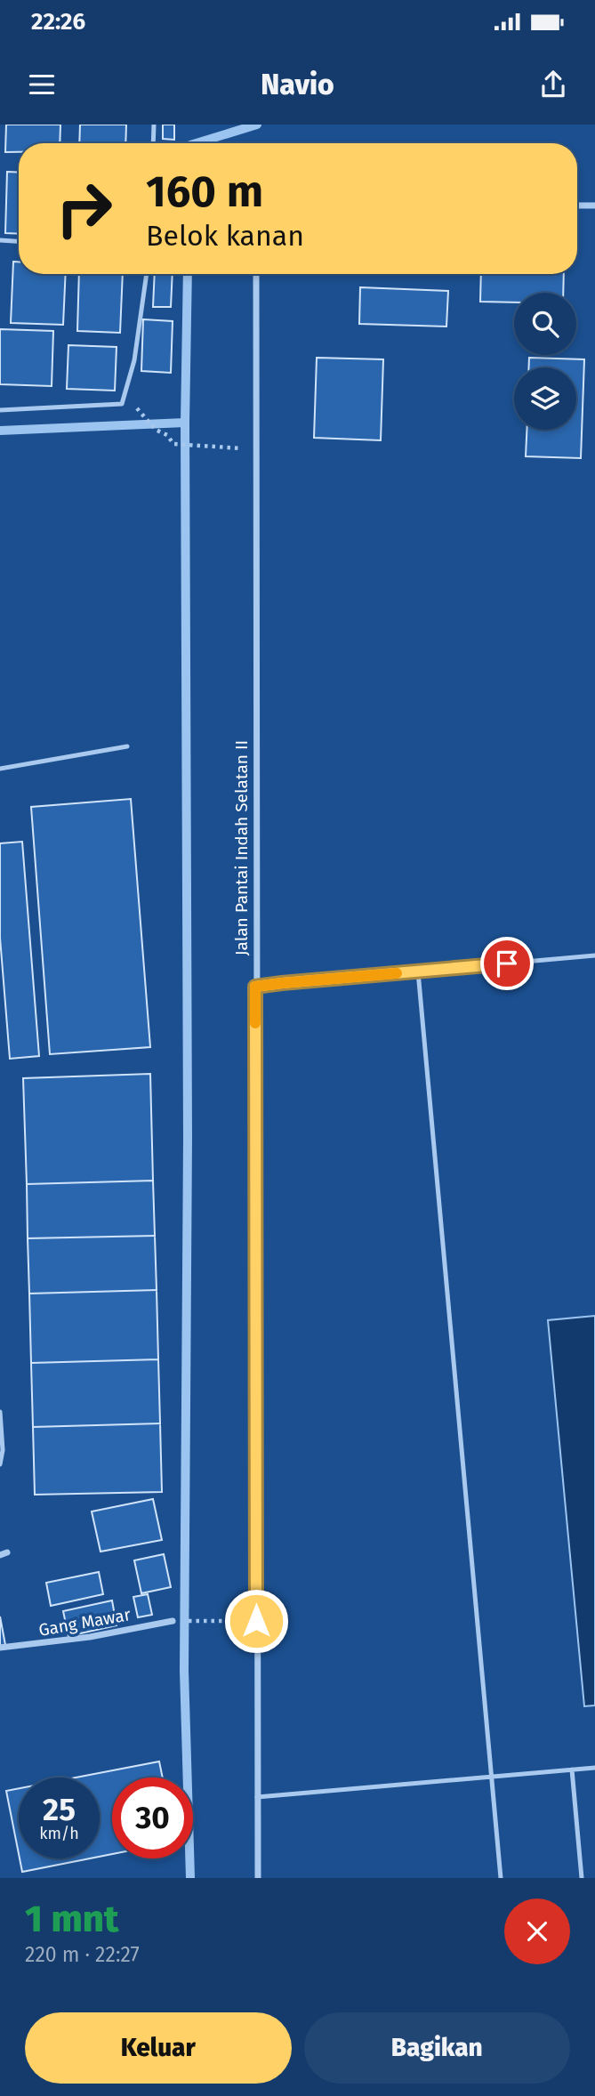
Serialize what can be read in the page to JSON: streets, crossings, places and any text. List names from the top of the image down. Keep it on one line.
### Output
{"streets":{"street":["Jalan Pantai Indah Selatan II","Gang Mawar"]},"page":{"status":"22:26","header":"Navio","turn":["160 m","Belok kanan"],"speed":"25 km/h","limit":"30","heading":["1 mnt","220 m · 22:27"],"buttons":["Keluar","Bagikan"]}}
